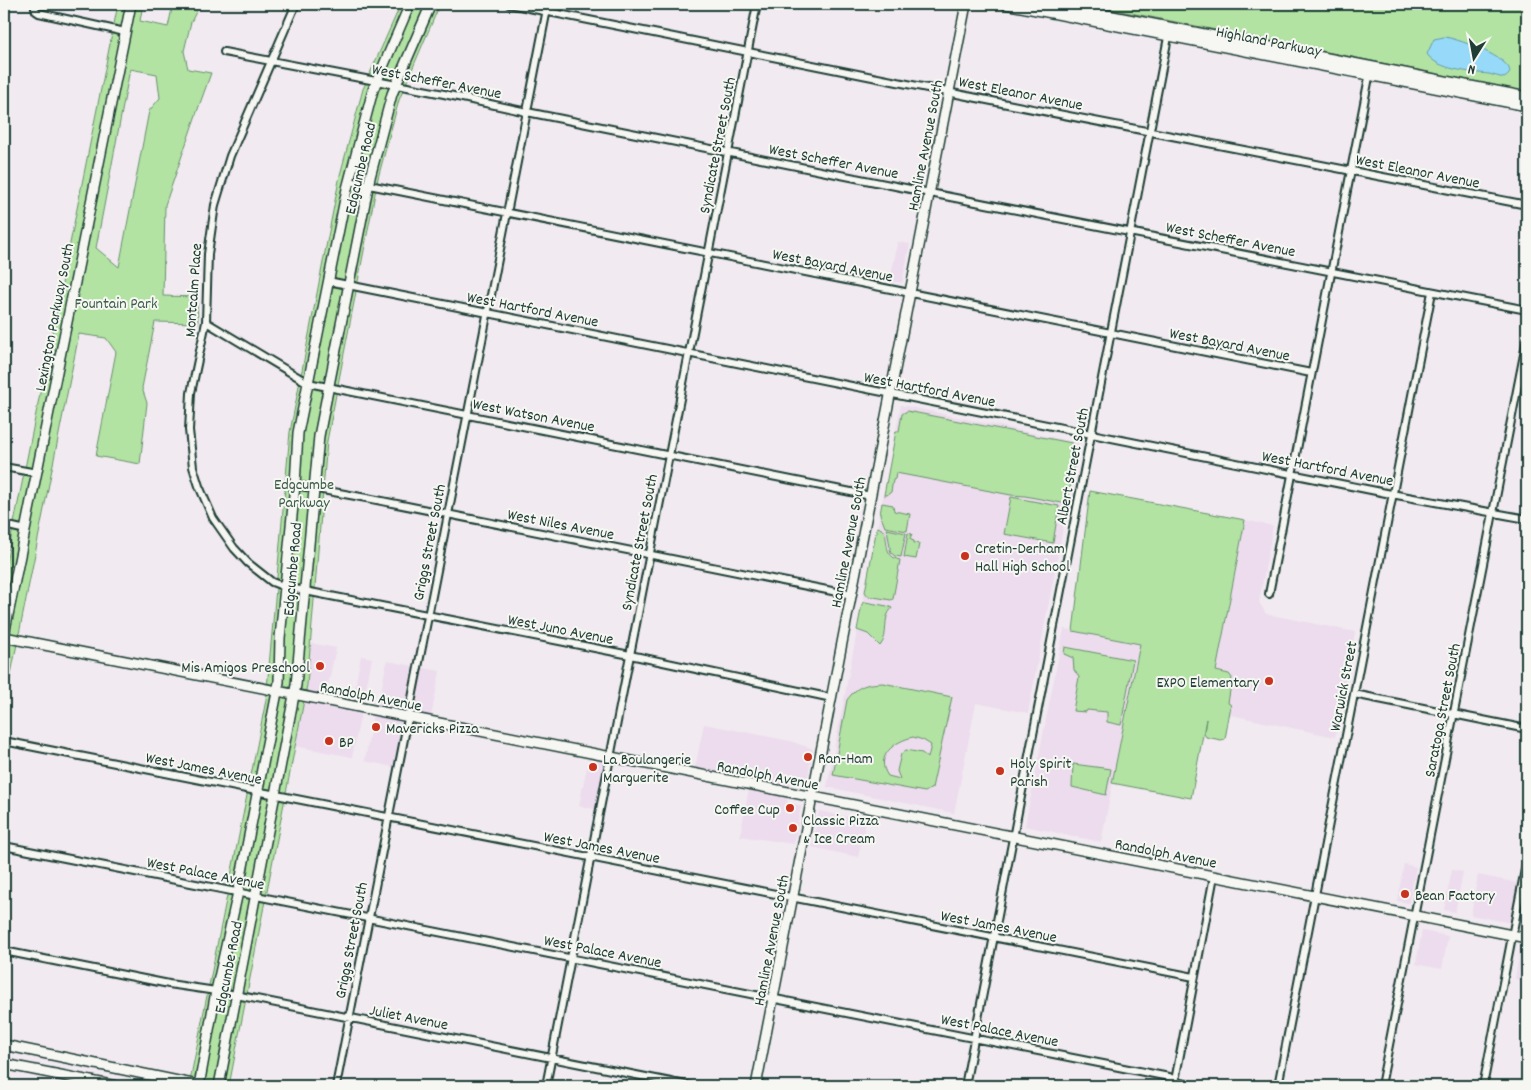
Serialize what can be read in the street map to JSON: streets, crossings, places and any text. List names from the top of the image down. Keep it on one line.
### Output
{"streets":{"street":["Highland Parkway","West Scheffer Avenue","West Eleanor Avenue","Syndicate Street South","Hamline Avenue South","Edgcumbe Road","West Bayard Avenue","Montcalm Place","West Hartford Avenue","Lexington Parkway South","West Watson Avenue","Albert Street South","West Niles Avenue","Griggs Street South","West Juno Avenue","Warwick Street","Randolph Avenue","Saratoga Street South","West James Avenue","West Palace Avenue","Juliet Avenue"]},"crossings":[["Highland Parkway","Albert Street South"],["West Scheffer Avenue","Syndicate Street South"],["West Scheffer Avenue","Hamline Avenue South"],["West Scheffer Avenue","Edgcumbe Road"],["West Scheffer Avenue","Montcalm Place"],["West Scheffer Avenue","Albert Street South"],["West Scheffer Avenue","Griggs Street South"],["West Scheffer Avenue","Warwick Street"],["West Eleanor Avenue","Syndicate Street South"],["West Eleanor Avenue","Hamline Avenue South"],["West Eleanor Avenue","Albert Street South"],["West Eleanor Avenue","Griggs Street South"],["Syndicate Street South","West Bayard Avenue"],["Syndicate Street South","West Hartford Avenue"],["Syndicate Street South","West Watson Avenue"],["Syndicate Street South","West Niles Avenue"],["Syndicate Street South","West Juno Avenue"],["Syndicate Street South","Randolph Avenue"],["Syndicate Street South","West James Avenue"],["Syndicate Street South","West Palace Avenue"],["Syndicate Street South","Juliet Avenue"],["Hamline Avenue South","West Bayard Avenue"],["Hamline Avenue South","West Hartford Avenue"],["Hamline Avenue South","West Watson Avenue"],["Hamline Avenue South","West Niles Avenue"],["Hamline Avenue South","West Juno Avenue"],["Hamline Avenue South","Randolph Avenue"],["Hamline Avenue South","West James Avenue"],["Hamline Avenue South","West Palace Avenue"],["Edgcumbe Road","West Bayard Avenue"],["Edgcumbe Road","Montcalm Place"],["Edgcumbe Road","West Hartford Avenue"],["Edgcumbe Road","West Watson Avenue"],["Edgcumbe Road","West Niles Avenue"],["Edgcumbe Road","West Juno Avenue"],["Edgcumbe Road","Randolph Avenue"],["Edgcumbe Road","West James Avenue"],["Edgcumbe Road","West Palace Avenue"],["Edgcumbe Road","Juliet Avenue"],["West Bayard Avenue","Albert Street South"],["West Bayard Avenue","Griggs Street South"],["Montcalm Place","West Watson Avenue"],["Montcalm Place","West Juno Avenue"],["West Hartford Avenue","Albert Street South"],["West Hartford Avenue","Griggs Street South"],["West Hartford Avenue","Warwick Street"],["West Hartford Avenue","Saratoga Street South"],["Lexington Parkway South","Randolph Avenue"],["West Watson Avenue","Griggs Street South"],["Albert Street South","Randolph Avenue"],["Albert Street South","West James Avenue"],["Albert Street South","West Palace Avenue"],["West Niles Avenue","Griggs Street South"],["Griggs Street South","West Juno Avenue"],["Griggs Street South","Randolph Avenue"],["Griggs Street South","West James Avenue"],["Griggs Street South","West Palace Avenue"],["Griggs Street South","Juliet Avenue"],["Warwick Street","Randolph Avenue"],["Randolph Avenue","Saratoga Street South"]],"parks":["Fountain Park","Edgcumbe Parkway"],"places":["Cretin-Derham Hall High School","Mis Amigos Preschool","EXPO Elementary","Mavericks Pizza","BP","Ran-Ham","La Boulangerie Marguerite","Holy Spirit Parish","Coffee Cup","Classic Pizza & Ice Cream","Bean Factory"],"north":"bottom"}
